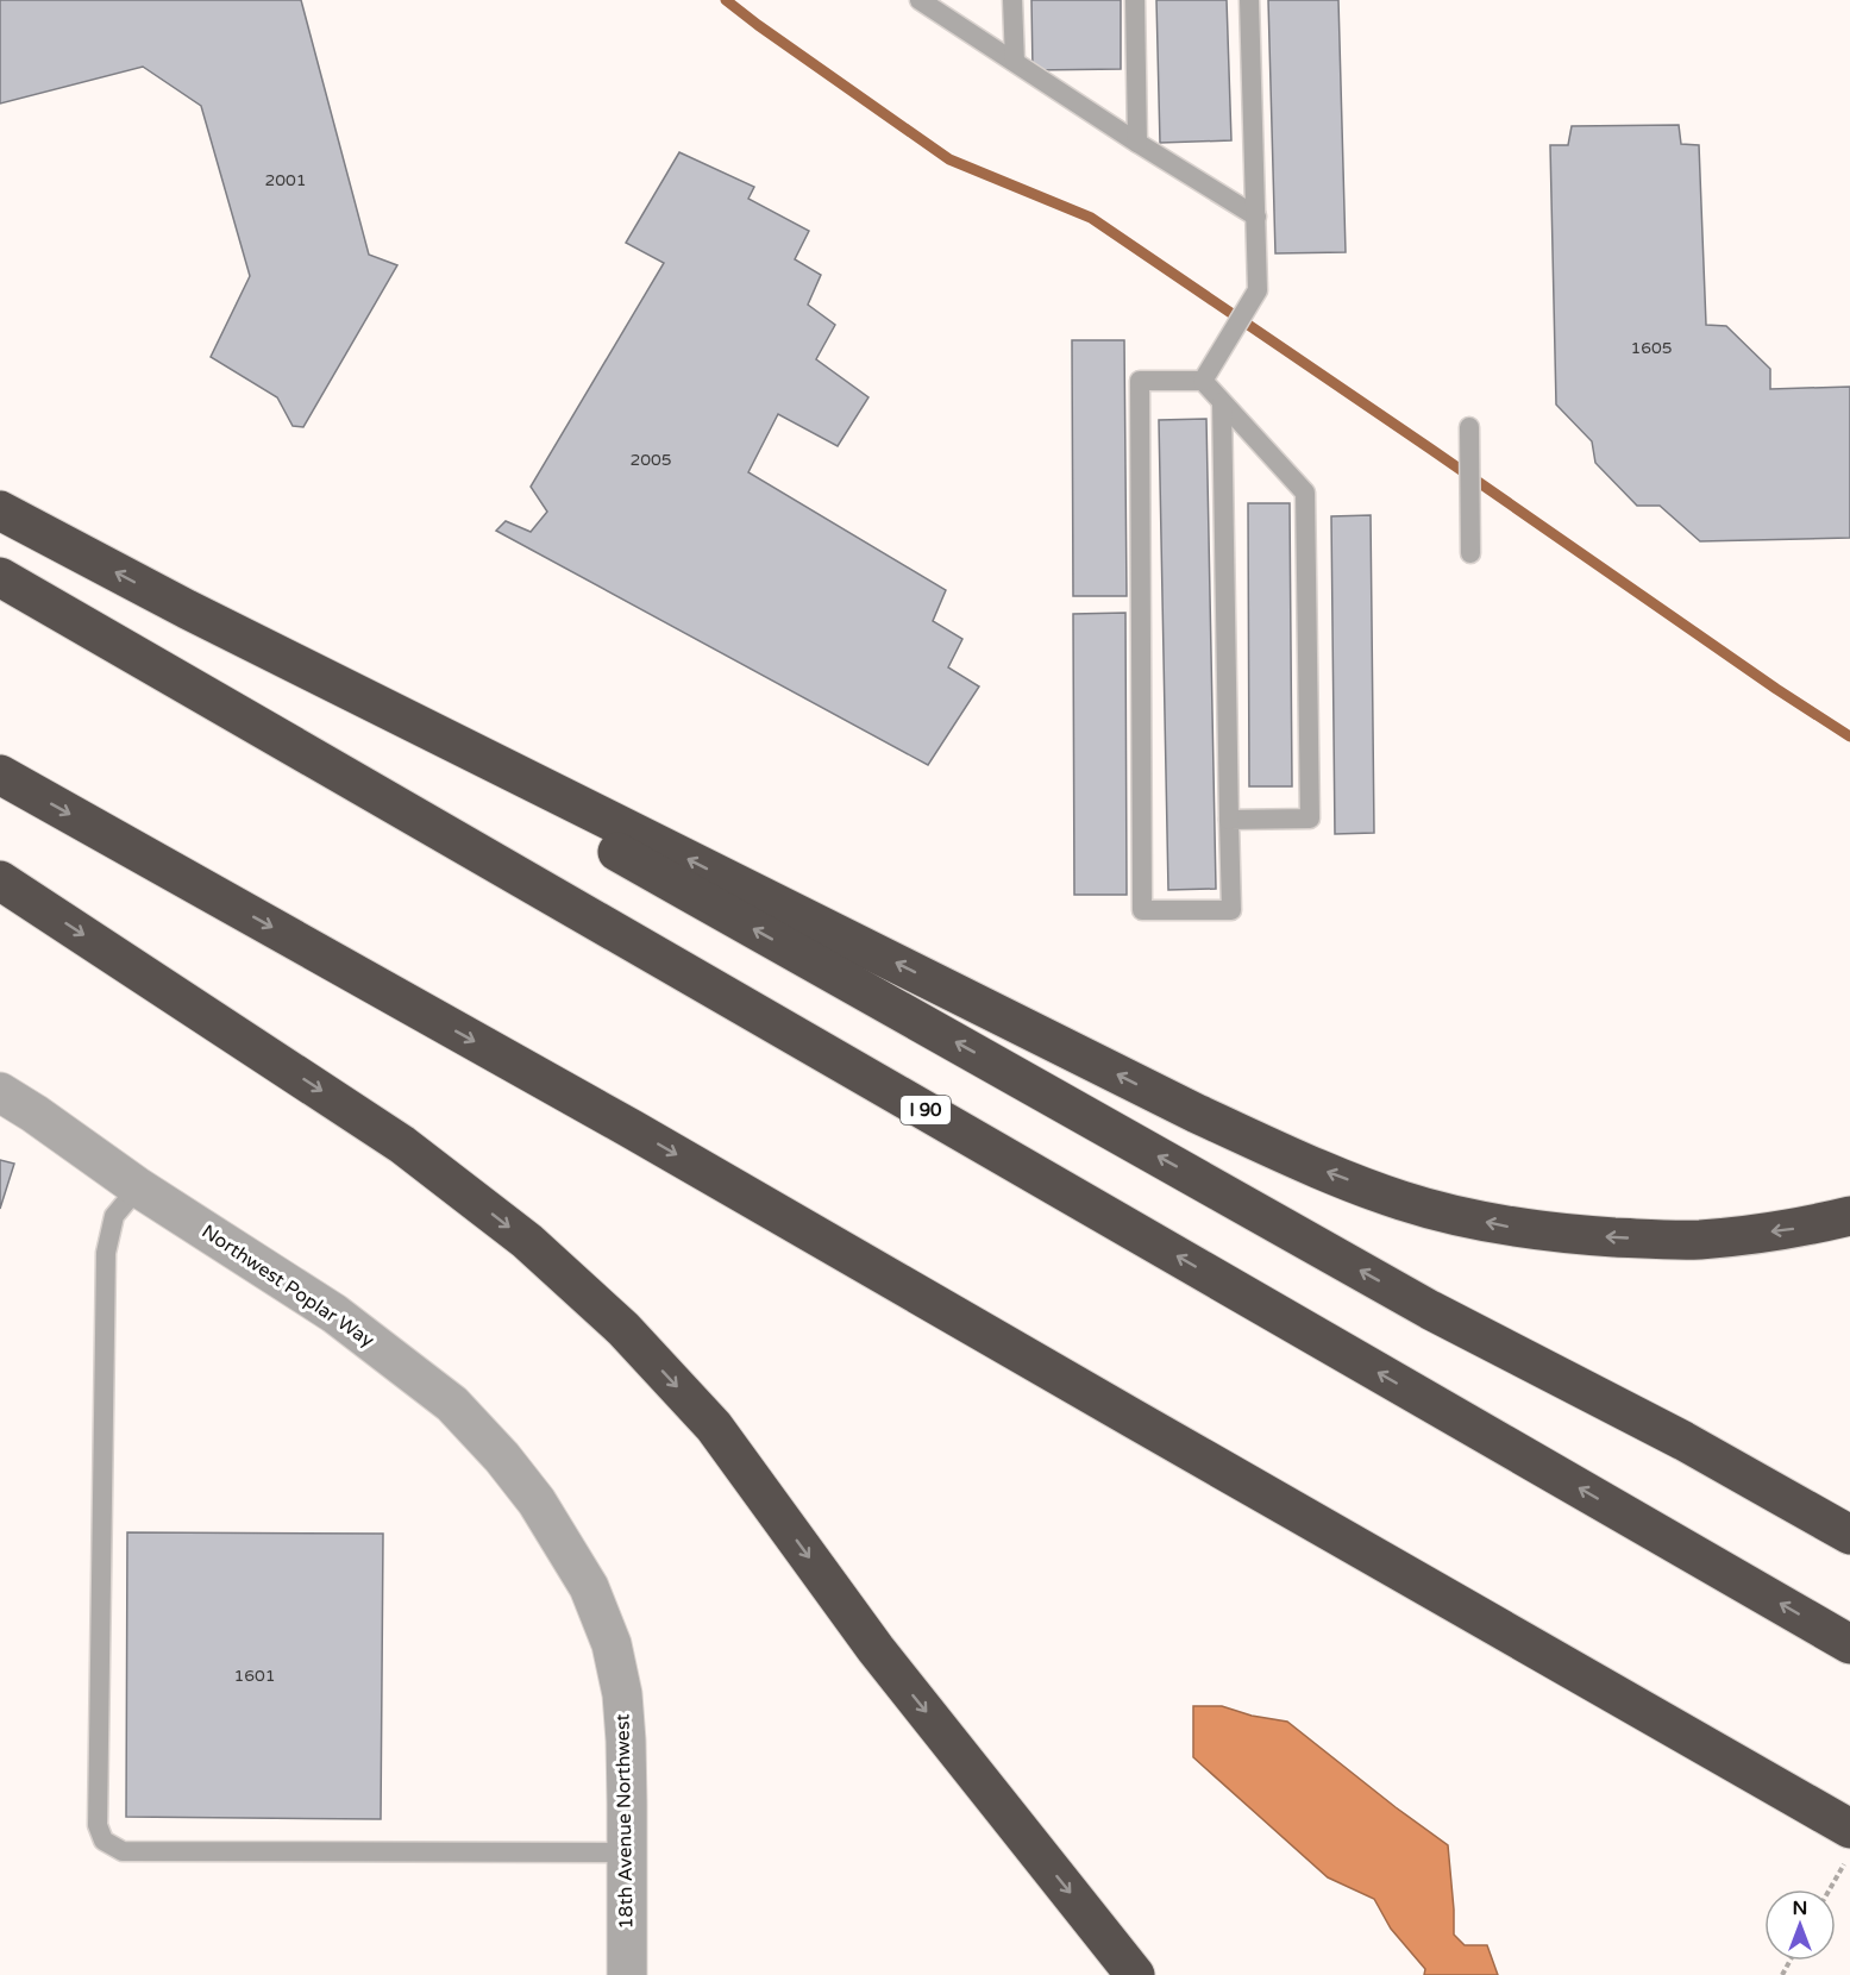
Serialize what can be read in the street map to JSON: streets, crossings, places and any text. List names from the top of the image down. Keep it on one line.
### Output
{"streets":{"highway":["I 90"],"street":["Northwest Poplar Way","18th Avenue Northwest"]},"crossings":[["Northwest Poplar Way","18th Avenue Northwest"]],"house_numbers":["2001","1605","2005","1601"],"north":"top"}
